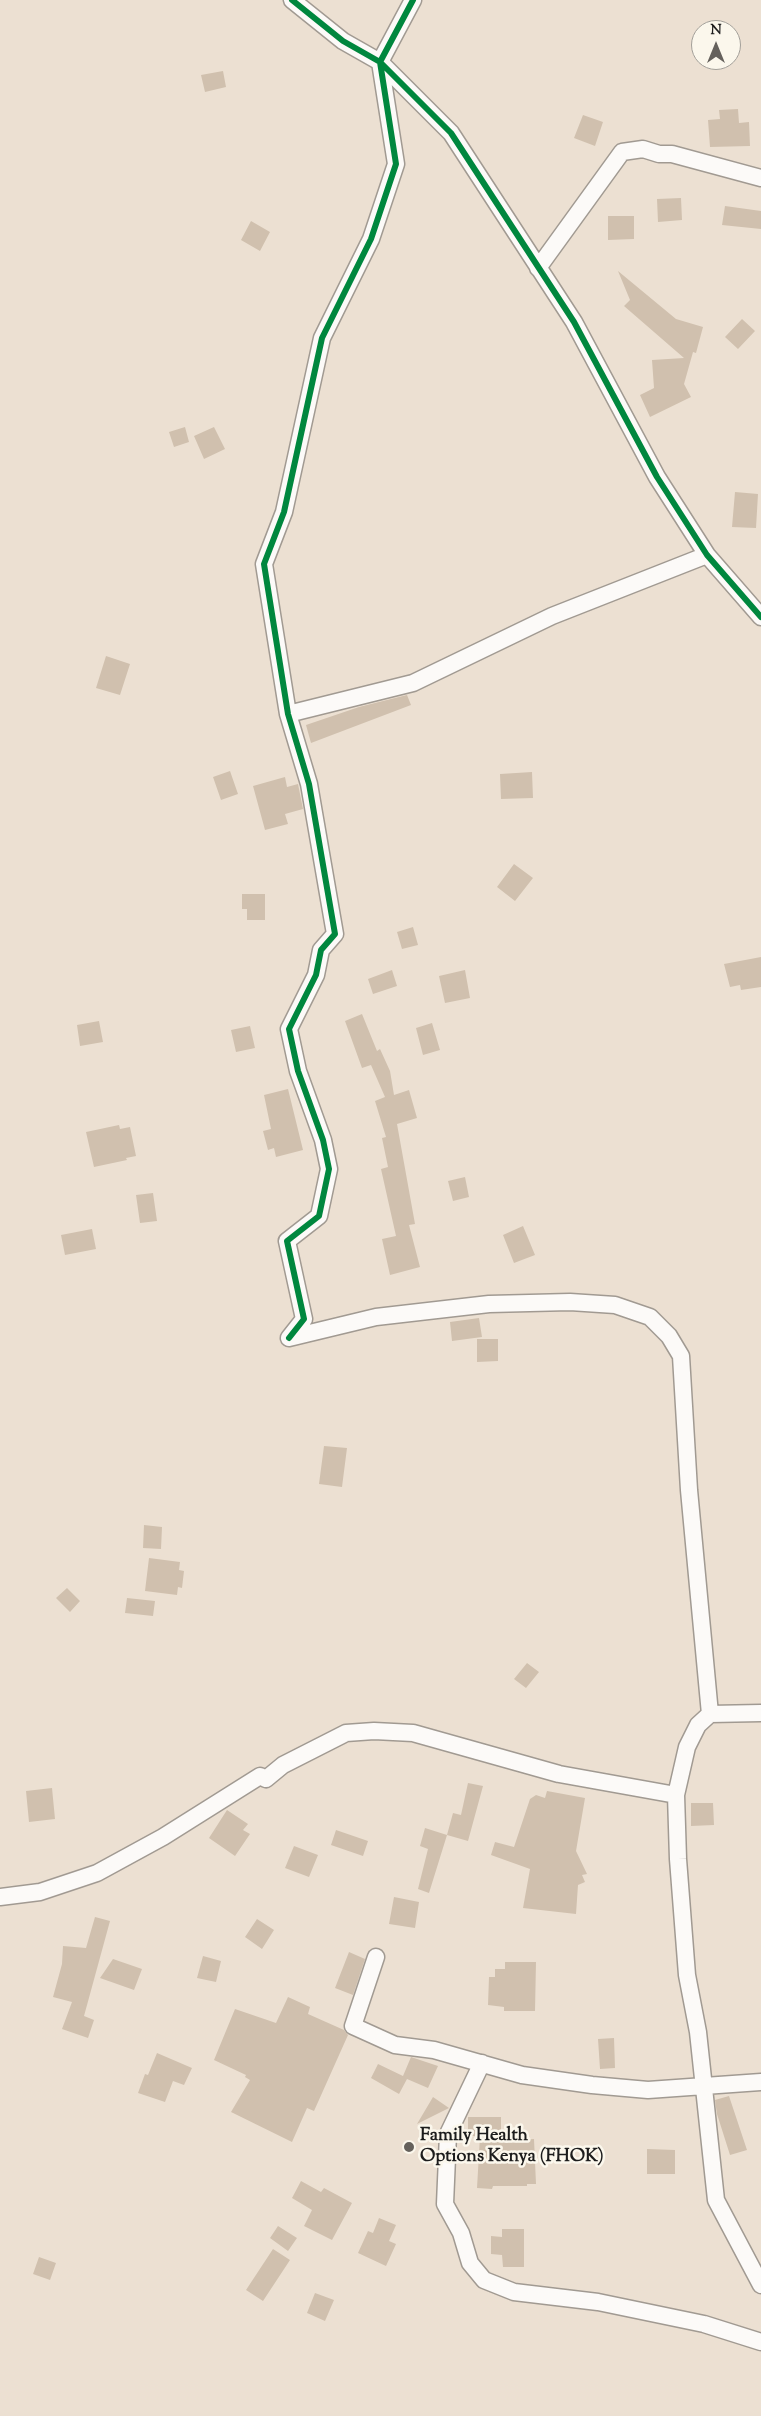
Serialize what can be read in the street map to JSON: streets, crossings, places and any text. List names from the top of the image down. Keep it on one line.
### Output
{"places":["Family Health Options Kenya (FHOK)"],"north":"top"}
